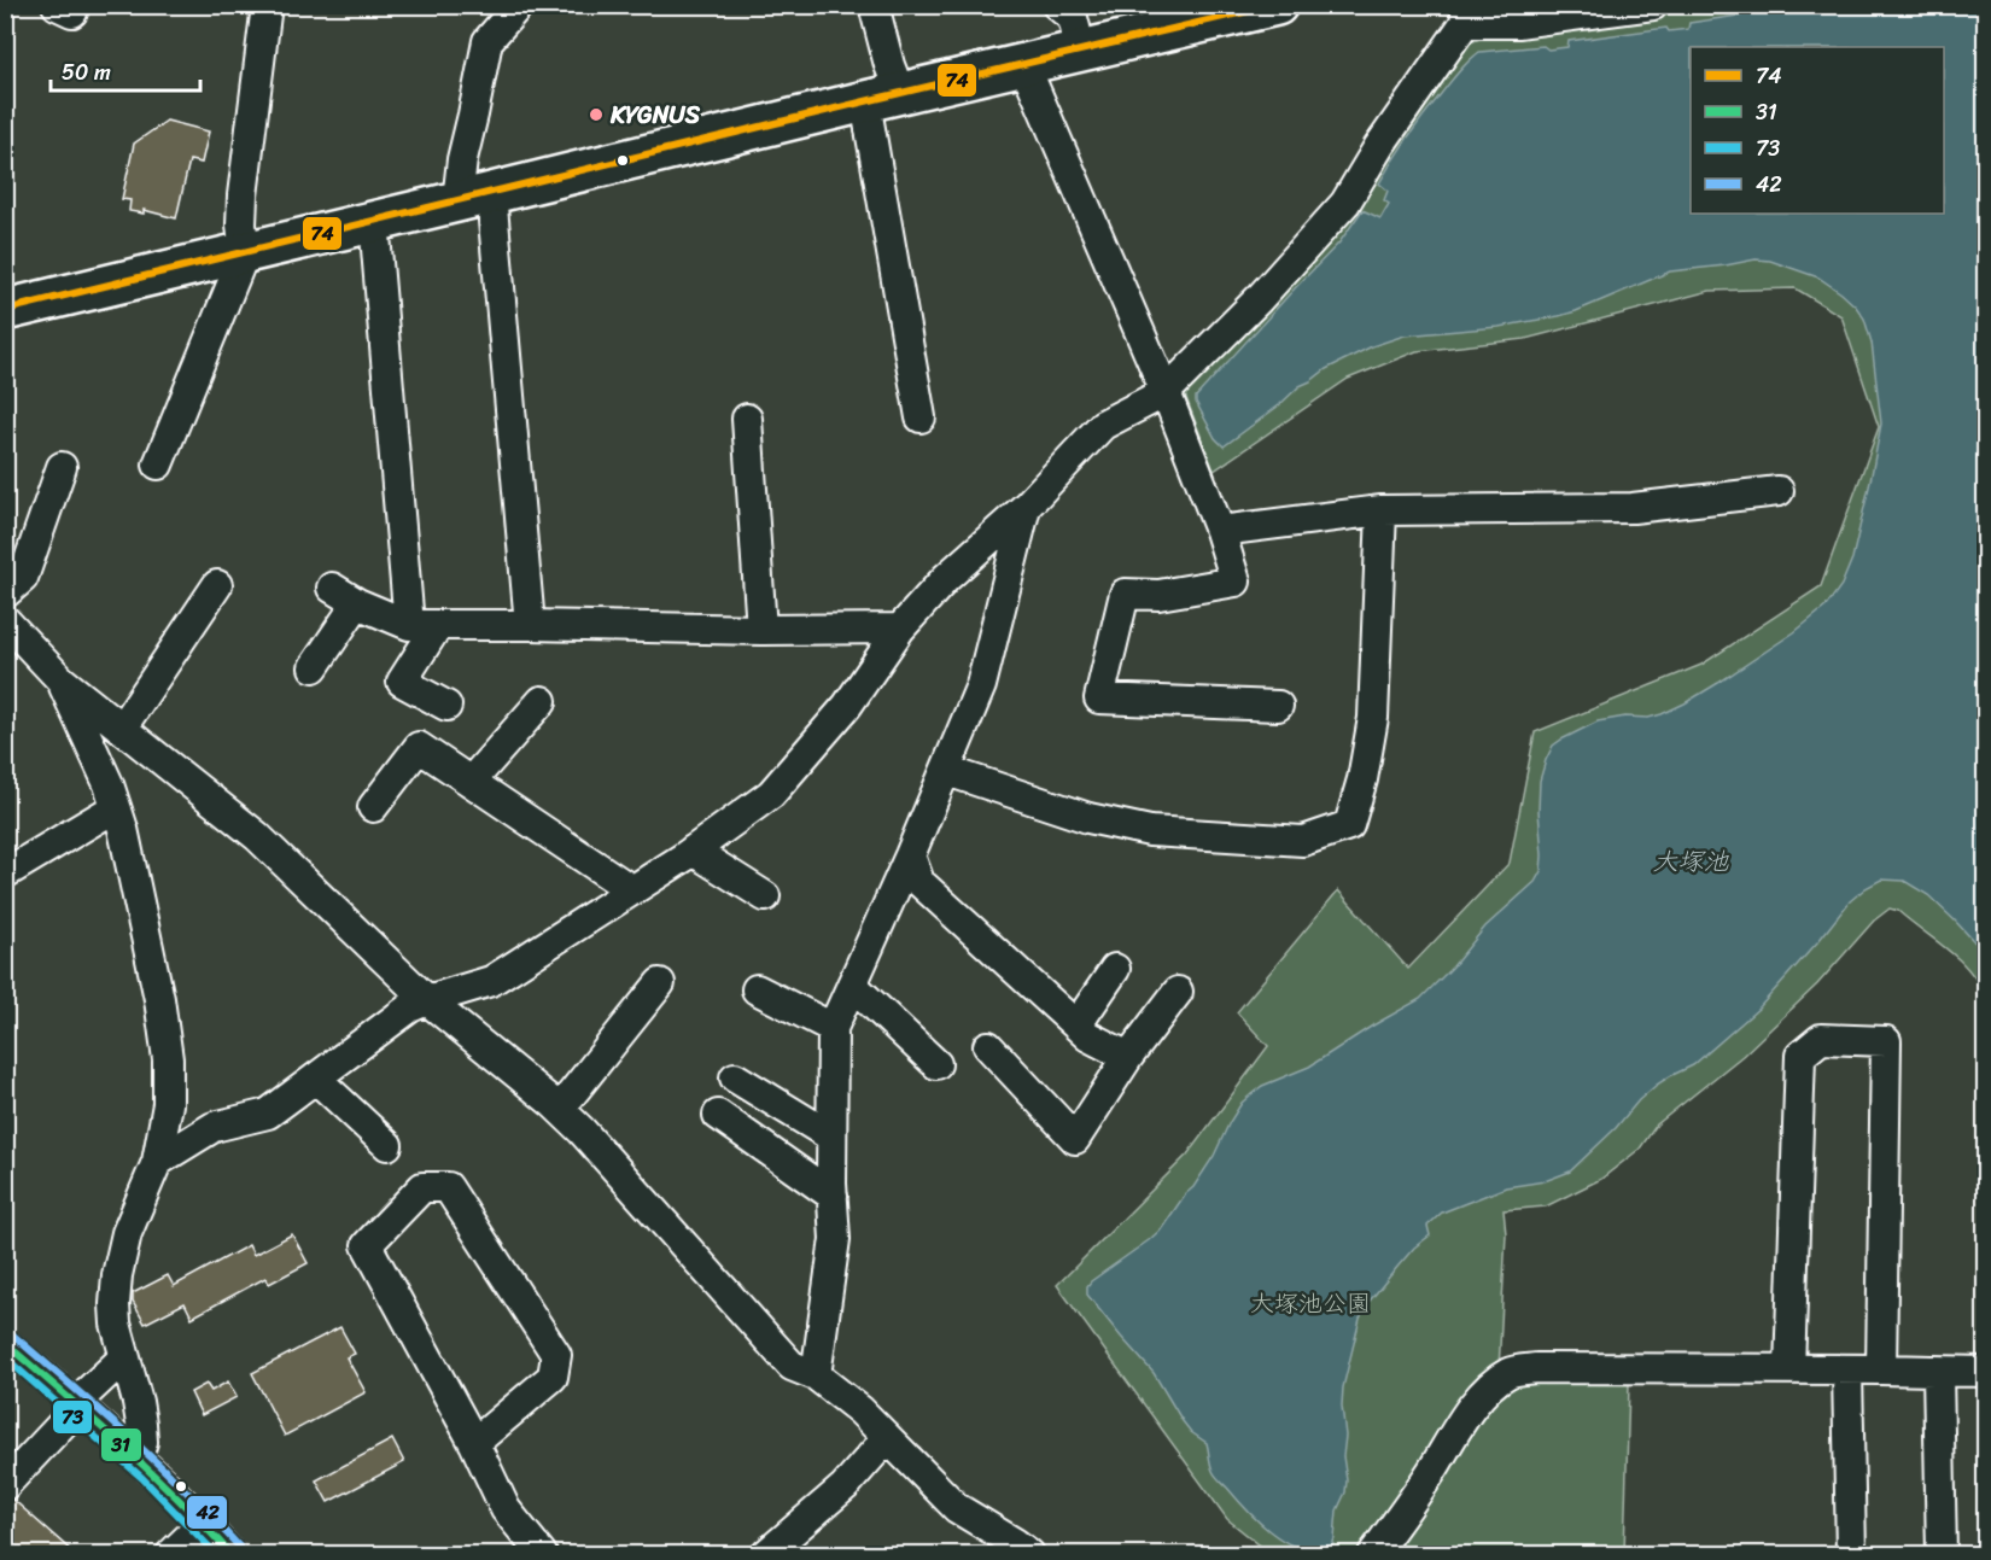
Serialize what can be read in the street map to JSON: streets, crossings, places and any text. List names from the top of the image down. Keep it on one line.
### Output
{"water":["大塚池"],"parks":["大塚池公園"],"places":["KYGNUS"],"lines":["transit line 74","transit line 42","transit line 31","transit line 73"],"legend":["74","31","73","42"],"scale_bar":"50 m"}
